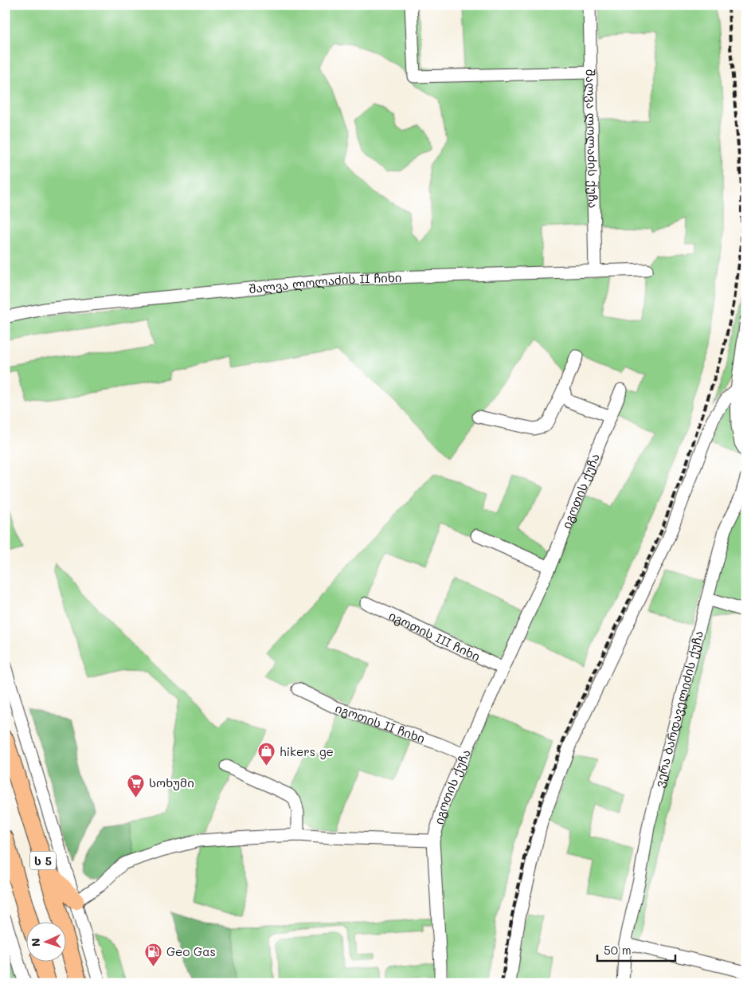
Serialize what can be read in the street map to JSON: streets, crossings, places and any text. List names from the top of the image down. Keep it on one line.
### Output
{"streets":{"highway":["ს 5"],"street":["შალვა ლოლაძის ქუჩა","შალვა ლოლაძის II ჩიხი","იგოთის ქუჩა","იგოთის III ჩიხი","ვერა ბარდაველიძის ქუჩა","იგოთის II ჩიხი"]},"crossings":[["შალვა ლოლაძის ქუჩა","შალვა ლოლაძის II ჩიხი"],["იგოთის ქუჩა","იგოთის III ჩიხი"],["იგოთის ქუჩა","იგოთის II ჩიხი"]],"places":{"shop":["hikers ge"],"supermarket":["სოხუმი"],"fuel station":["Geo Gas"]},"scale_bar":"50 m","north":"left"}
